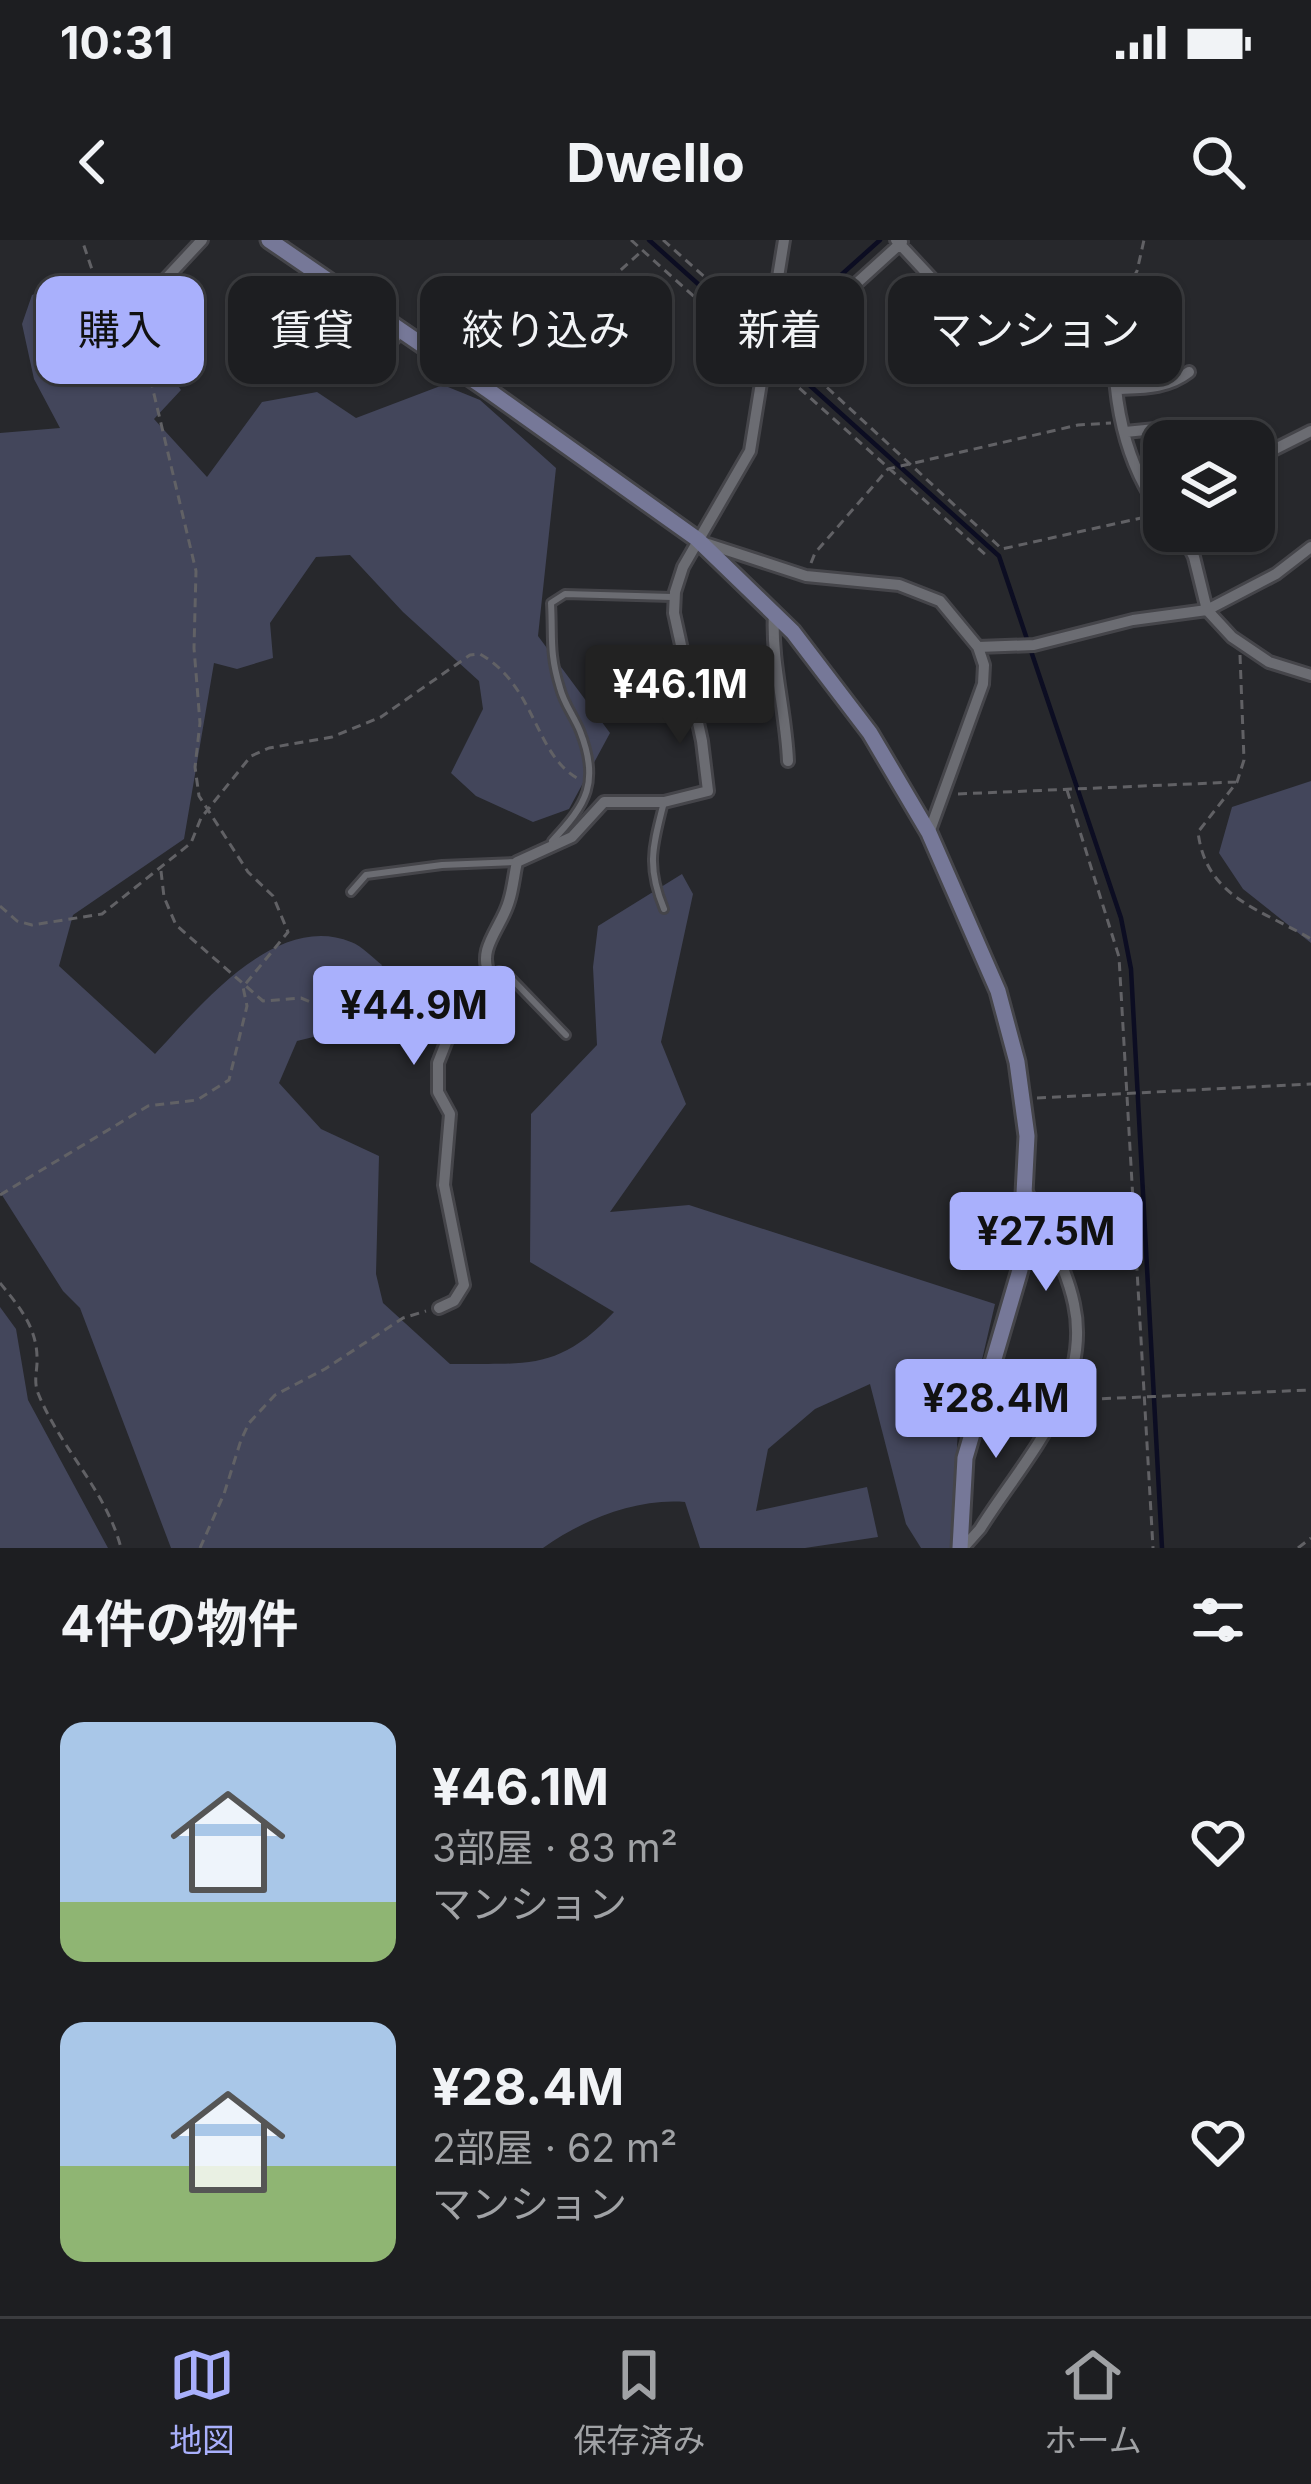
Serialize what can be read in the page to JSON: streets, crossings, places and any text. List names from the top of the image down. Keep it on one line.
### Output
{"page":{"status":"10:31","header":"Dwello","chip":["購入","賃貸","絞り込み","新着","マンション"],"price":["¥46.1M","¥44.9M","¥27.5M","¥28.4M"],"heading":"4件の物件","list":[{"name":"¥46.1M","note":"3部屋 · 83 m² · マンション"},{"name":"¥28.4M","note":"2部屋 · 62 m² · マンション"}],"tabs":["地図","保存済み","ホーム"]}}
